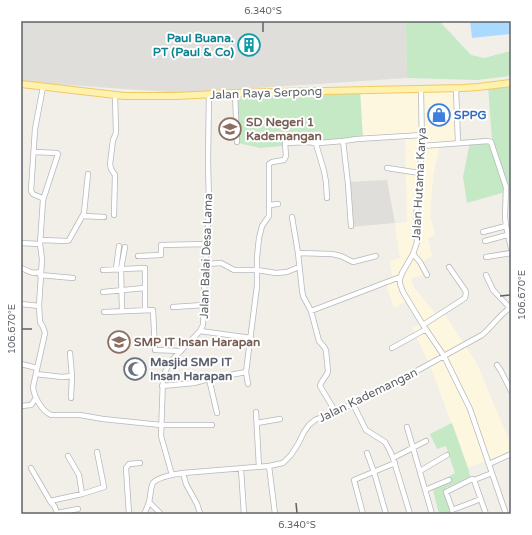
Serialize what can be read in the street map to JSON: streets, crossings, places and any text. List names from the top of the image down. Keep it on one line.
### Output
{"streets":{"main road":["Jalan Raya Serpong"],"street":["Jalan Hutama Karya","Jalan Balai Desa Lama","Jalan Kademangan"]},"crossings":[["Jalan Raya Serpong","Jalan Hutama Karya"],["Jalan Raya Serpong","Jalan Balai Desa Lama"],["Jalan Balai Desa Lama","Jalan Kademangan"]],"places":{"building":["Paul Buana. PT (Paul & Co)"],"shop":["SPPG"],"school or university":["SD Negeri 1 Kademangan","SMP IT Insan Harapan"],"mosque":["Masjid SMP IT Insan Harapan"]},"coordinates":["6.340°S","106.670°E"]}
